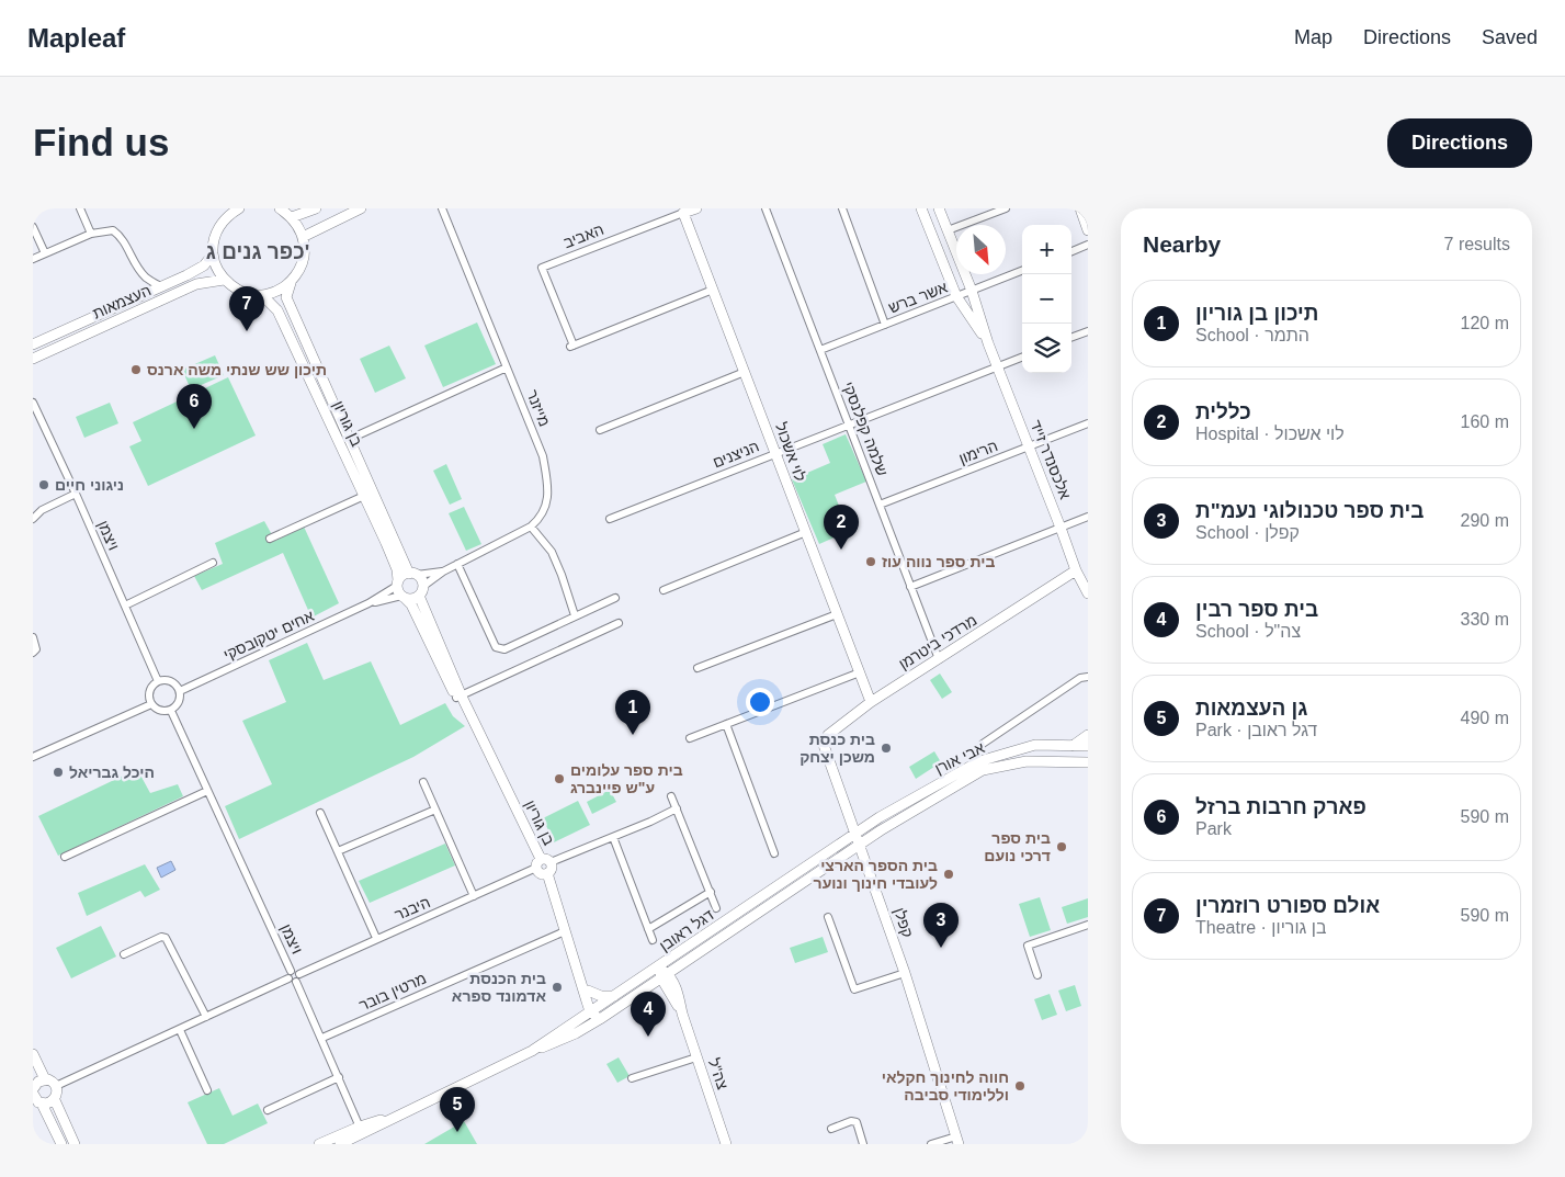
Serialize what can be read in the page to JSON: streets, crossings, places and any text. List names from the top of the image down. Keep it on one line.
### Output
{"streets":{"street":["האביב","אשר ברש","העצמאות","מייזנר","בן גוריון","שלמה קפלנסקי","לוי אשכול","הרימון","הניצנים","אלכסנדר זייד","ויצמן","אחים יטקובסקי","מרדכי ביטרמן","אבי אורן","היבנר","קפלן","דגל ראובן","מרטין בובר","צה\"ל"]},"crossings":[["האביב","לוי אשכול"],["אשר ברש","שלמה קפלנסקי"],["אשר ברש","אלכסנדר זייד"],["העצמאות","בן גוריון"],["מייזנר","בן גוריון"],["מייזנר","אחים יטקובסקי"],["בן גוריון","אחים יטקובסקי"],["בן גוריון","היבנר"],["בן גוריון","דגל ראובן"],["בן גוריון","מרטין בובר"],["שלמה קפלנסקי","הרימון"],["שלמה קפלנסקי","הניצנים"],["שלמה קפלנסקי","מרדכי ביטרמן"],["לוי אשכול","הניצנים"],["לוי אשכול","מרדכי ביטרמן"],["הרימון","אלכסנדר זייד"],["הניצנים","אלכסנדר זייד"],["אלכסנדר זייד","מרדכי ביטרמן"],["ויצמן","אחים יטקובסקי"],["ויצמן","היבנר"],["מרדכי ביטרמן","קפלן"],["אבי אורן","קפלן"],["אבי אורן","דגל ראובן"],["קפלן","דגל ראובן"],["דגל ראובן","צה\"ל"]],"districts":["כפר גנים ג'"],"places":["תיכון שש שנתי משה ארנס","ניגוני חיים","בית ספר נווה עוז","בית כנסת משכן יצחק","היכל גבריאל","בית ספר עלומים ע\"ש פיינברג","בית ספר דרכי נועם","בית הספר הארצי לעובדי חינוך ונוער","בית הכנסת אדמונד ספרא","חווה לחינוך חקלאי וללימודי סביבה"],"north":"bottom right","page":{"header":"Mapleaf","nav":["Map","Directions","Saved"],"buttons":"Directions","title":"Find us","heading":["Nearby","7 results"],"map_buttons":["+","−"],"list":[{"mark":"1","name":"תיכון בן גוריון","note":"School · התמר","value":"120 m"},{"mark":"2","name":"כללית","note":"Hospital · לוי אשכול","value":"160 m"},{"mark":"3","name":"בית ספר טכנולוגי נעמ\"ת","note":"School · קפלן","value":"290 m"},{"mark":"4","name":"בית ספר רבין","note":"School · צה\"ל","value":"330 m"},{"mark":"5","name":"גן העצמאות","note":"Park · דגל ראובן","value":"490 m"},{"mark":"6","name":"פארק חרבות ברזל","note":"Park","value":"590 m"},{"mark":"7","name":"אולם ספורט רוזמרין","note":"Theatre · בן גוריון","value":"590 m"}],"pins":["7","6","2","1","3","4","5"]}}
